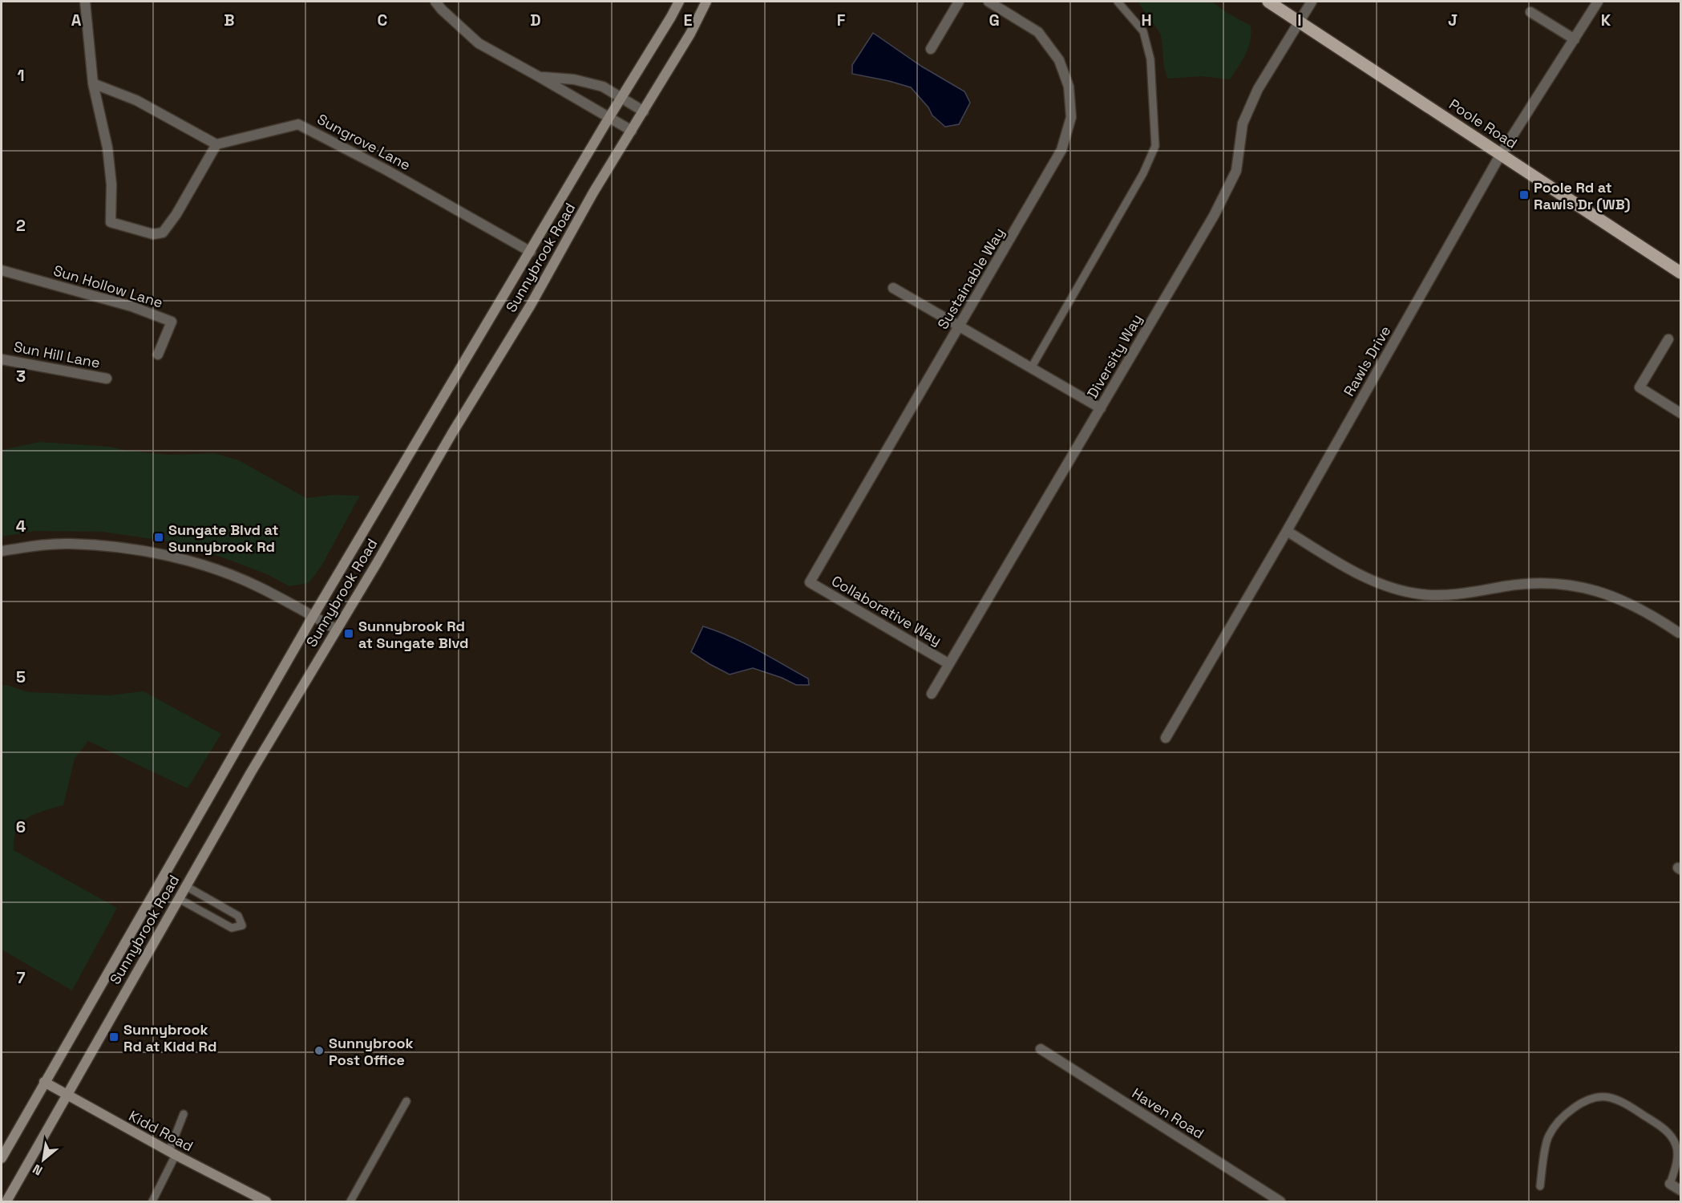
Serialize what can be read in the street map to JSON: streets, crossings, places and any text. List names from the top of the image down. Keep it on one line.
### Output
{"streets":{"main road":["Poole Road","Sunnybrook Road","Kidd Road"],"street":["Sungrove Lane","Sustainable Way","Sun Hollow Lane","Sun Hill Lane","Diversity Way","Rawls Drive","Collaborative Way","Haven Road"]},"crossings":[["Poole Road","Diversity Way"],["Poole Road","Rawls Drive"],["Sungrove Lane","Sunnybrook Road"],["Sunnybrook Road","Kidd Road"],["Sustainable Way","Collaborative Way"],["Diversity Way","Collaborative Way"]],"places":{"transit":["Poole Rd at Rawls Dr (WB)","Sungate Blvd at Sunnybrook Rd","Sunnybrook Rd at Sungate Blvd","Sunnybrook Rd at Kidd Rd"],"other":["Sunnybrook Post Office"]},"north":"bottom left","grid":{"columns":["A","B","C","D","E","F","G","H","I","J","K"],"rows":["1","2","3","4","5","6","7"]}}
